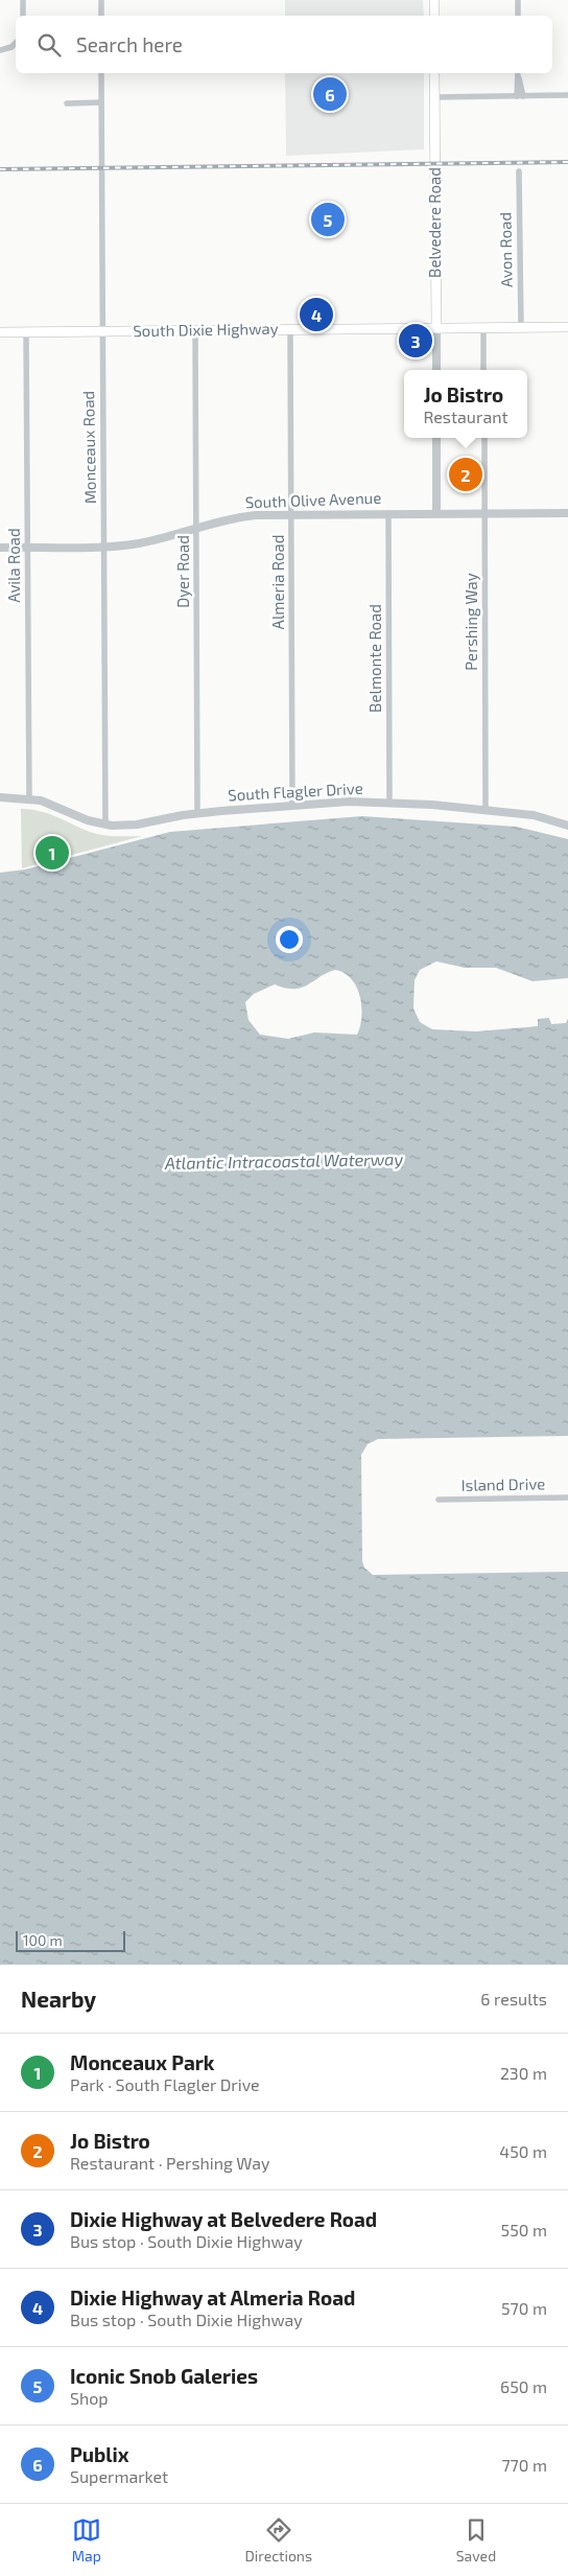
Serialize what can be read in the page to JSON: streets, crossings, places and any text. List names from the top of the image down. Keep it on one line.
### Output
{"streets":{"main road":["Belvedere Road","South Dixie Highway"],"street":["Avon Road","Monceaux Road","South Olive Avenue","Avila Road","Dyer Road","Almeria Road","Pershing Way","Belmonte Road","South Flagler Drive","Island Drive"]},"crossings":[["Belvedere Road","South Dixie Highway"],["Avon Road","South Dixie Highway"],["South Dixie Highway","Monceaux Road"],["South Dixie Highway","Avila Road"],["South Dixie Highway","Dyer Road"],["South Dixie Highway","Almeria Road"],["Monceaux Road","South Olive Avenue"],["Monceaux Road","South Flagler Drive"],["South Olive Avenue","Avila Road"],["South Olive Avenue","Dyer Road"],["South Olive Avenue","Almeria Road"],["South Olive Avenue","Pershing Way"],["South Olive Avenue","Belmonte Road"],["Avila Road","South Flagler Drive"],["Dyer Road","South Flagler Drive"],["Almeria Road","South Flagler Drive"],["Pershing Way","South Flagler Drive"],["Belmonte Road","South Flagler Drive"]],"water":["Atlantic Intracoastal Waterway"],"scale_bar":"100 m","page":{"search":"Search here","pins":["6","5","4","3","2","1"],"popup":["Jo Bistro","Restaurant"],"scale":"100 m","heading":["Nearby","6 results"],"list":[{"mark":"1","name":"Monceaux Park","note":"Park · South Flagler Drive","value":"230 m"},{"mark":"2","name":"Jo Bistro","note":"Restaurant · Pershing Way","value":"450 m"},{"mark":"3","name":"Dixie Highway at Belvedere Road","note":"Bus stop · South Dixie Highway","value":"550 m"},{"mark":"4","name":"Dixie Highway at Almeria Road","note":"Bus stop · South Dixie Highway","value":"570 m"},{"mark":"5","name":"Iconic Snob Galeries","note":"Shop","value":"650 m"},{"mark":"6","name":"Publix","note":"Supermarket","value":"770 m"}],"nav":["Map","Directions","Saved"]}}
